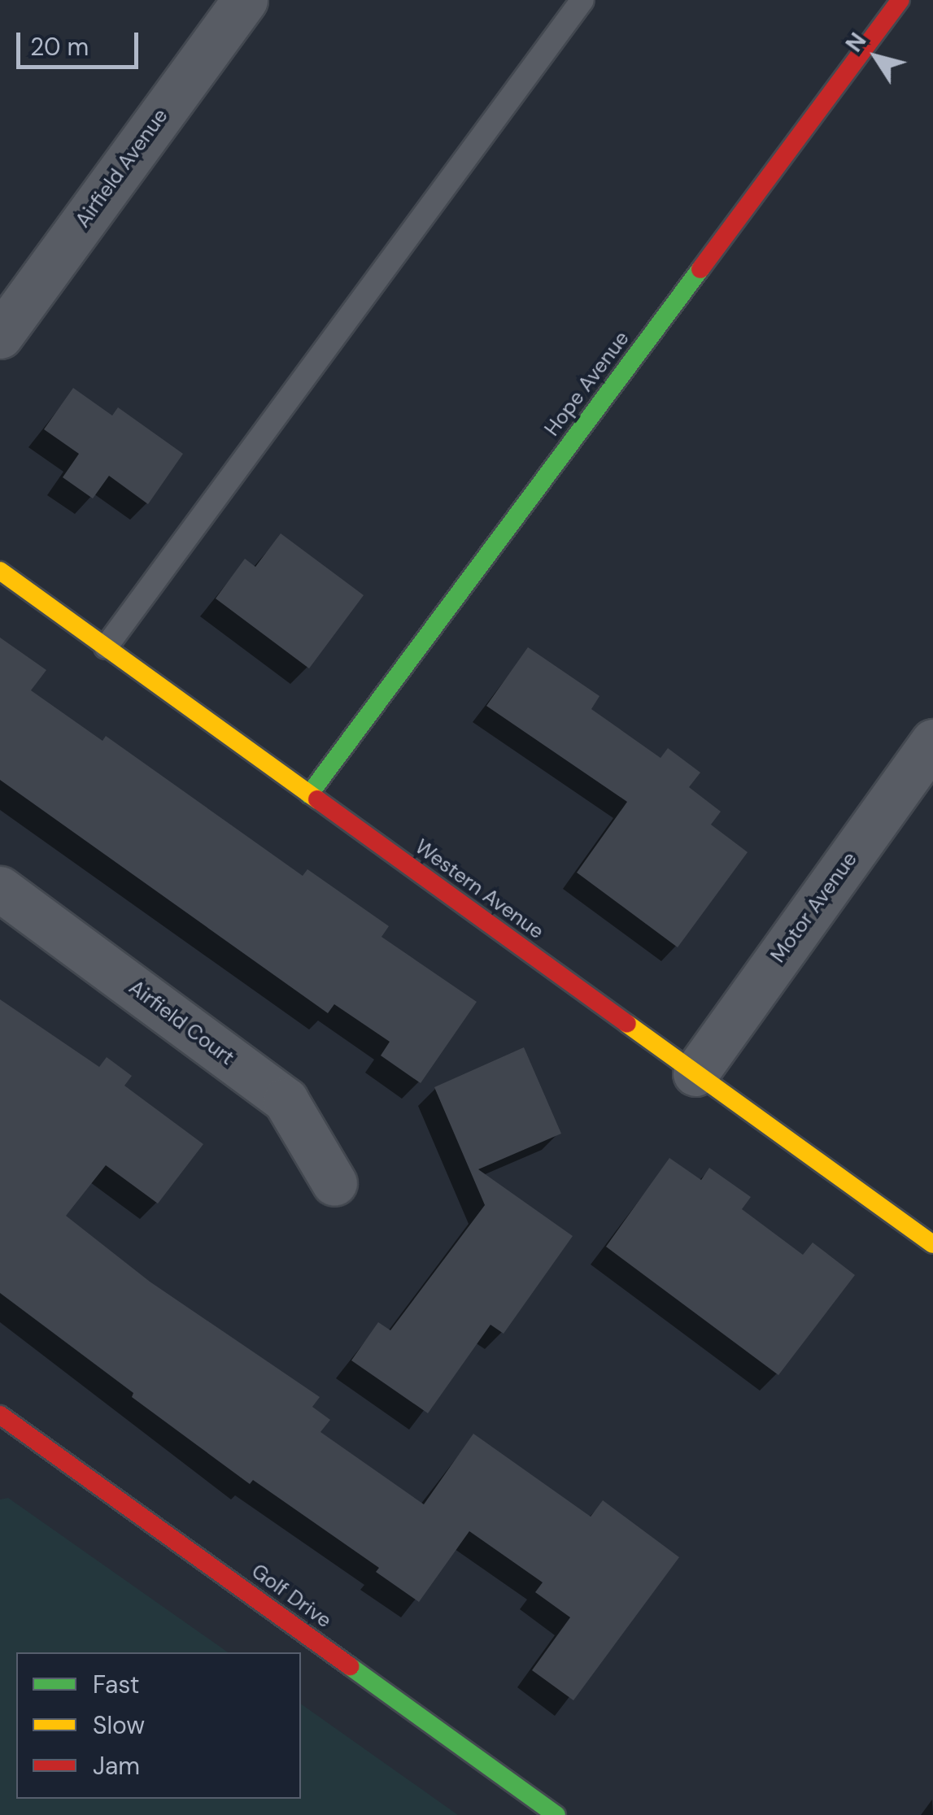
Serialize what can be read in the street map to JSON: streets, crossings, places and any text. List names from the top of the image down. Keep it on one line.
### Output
{"streets":{"street":["Airfield Avenue","Hope Avenue","Western Avenue","Motor Avenue","Airfield Court","Golf Drive"]},"crossings":[["Hope Avenue","Western Avenue"],["Western Avenue","Motor Avenue"]],"legend":["Fast","Slow","Jam"],"scale_bar":"20 m","north":"top left"}
